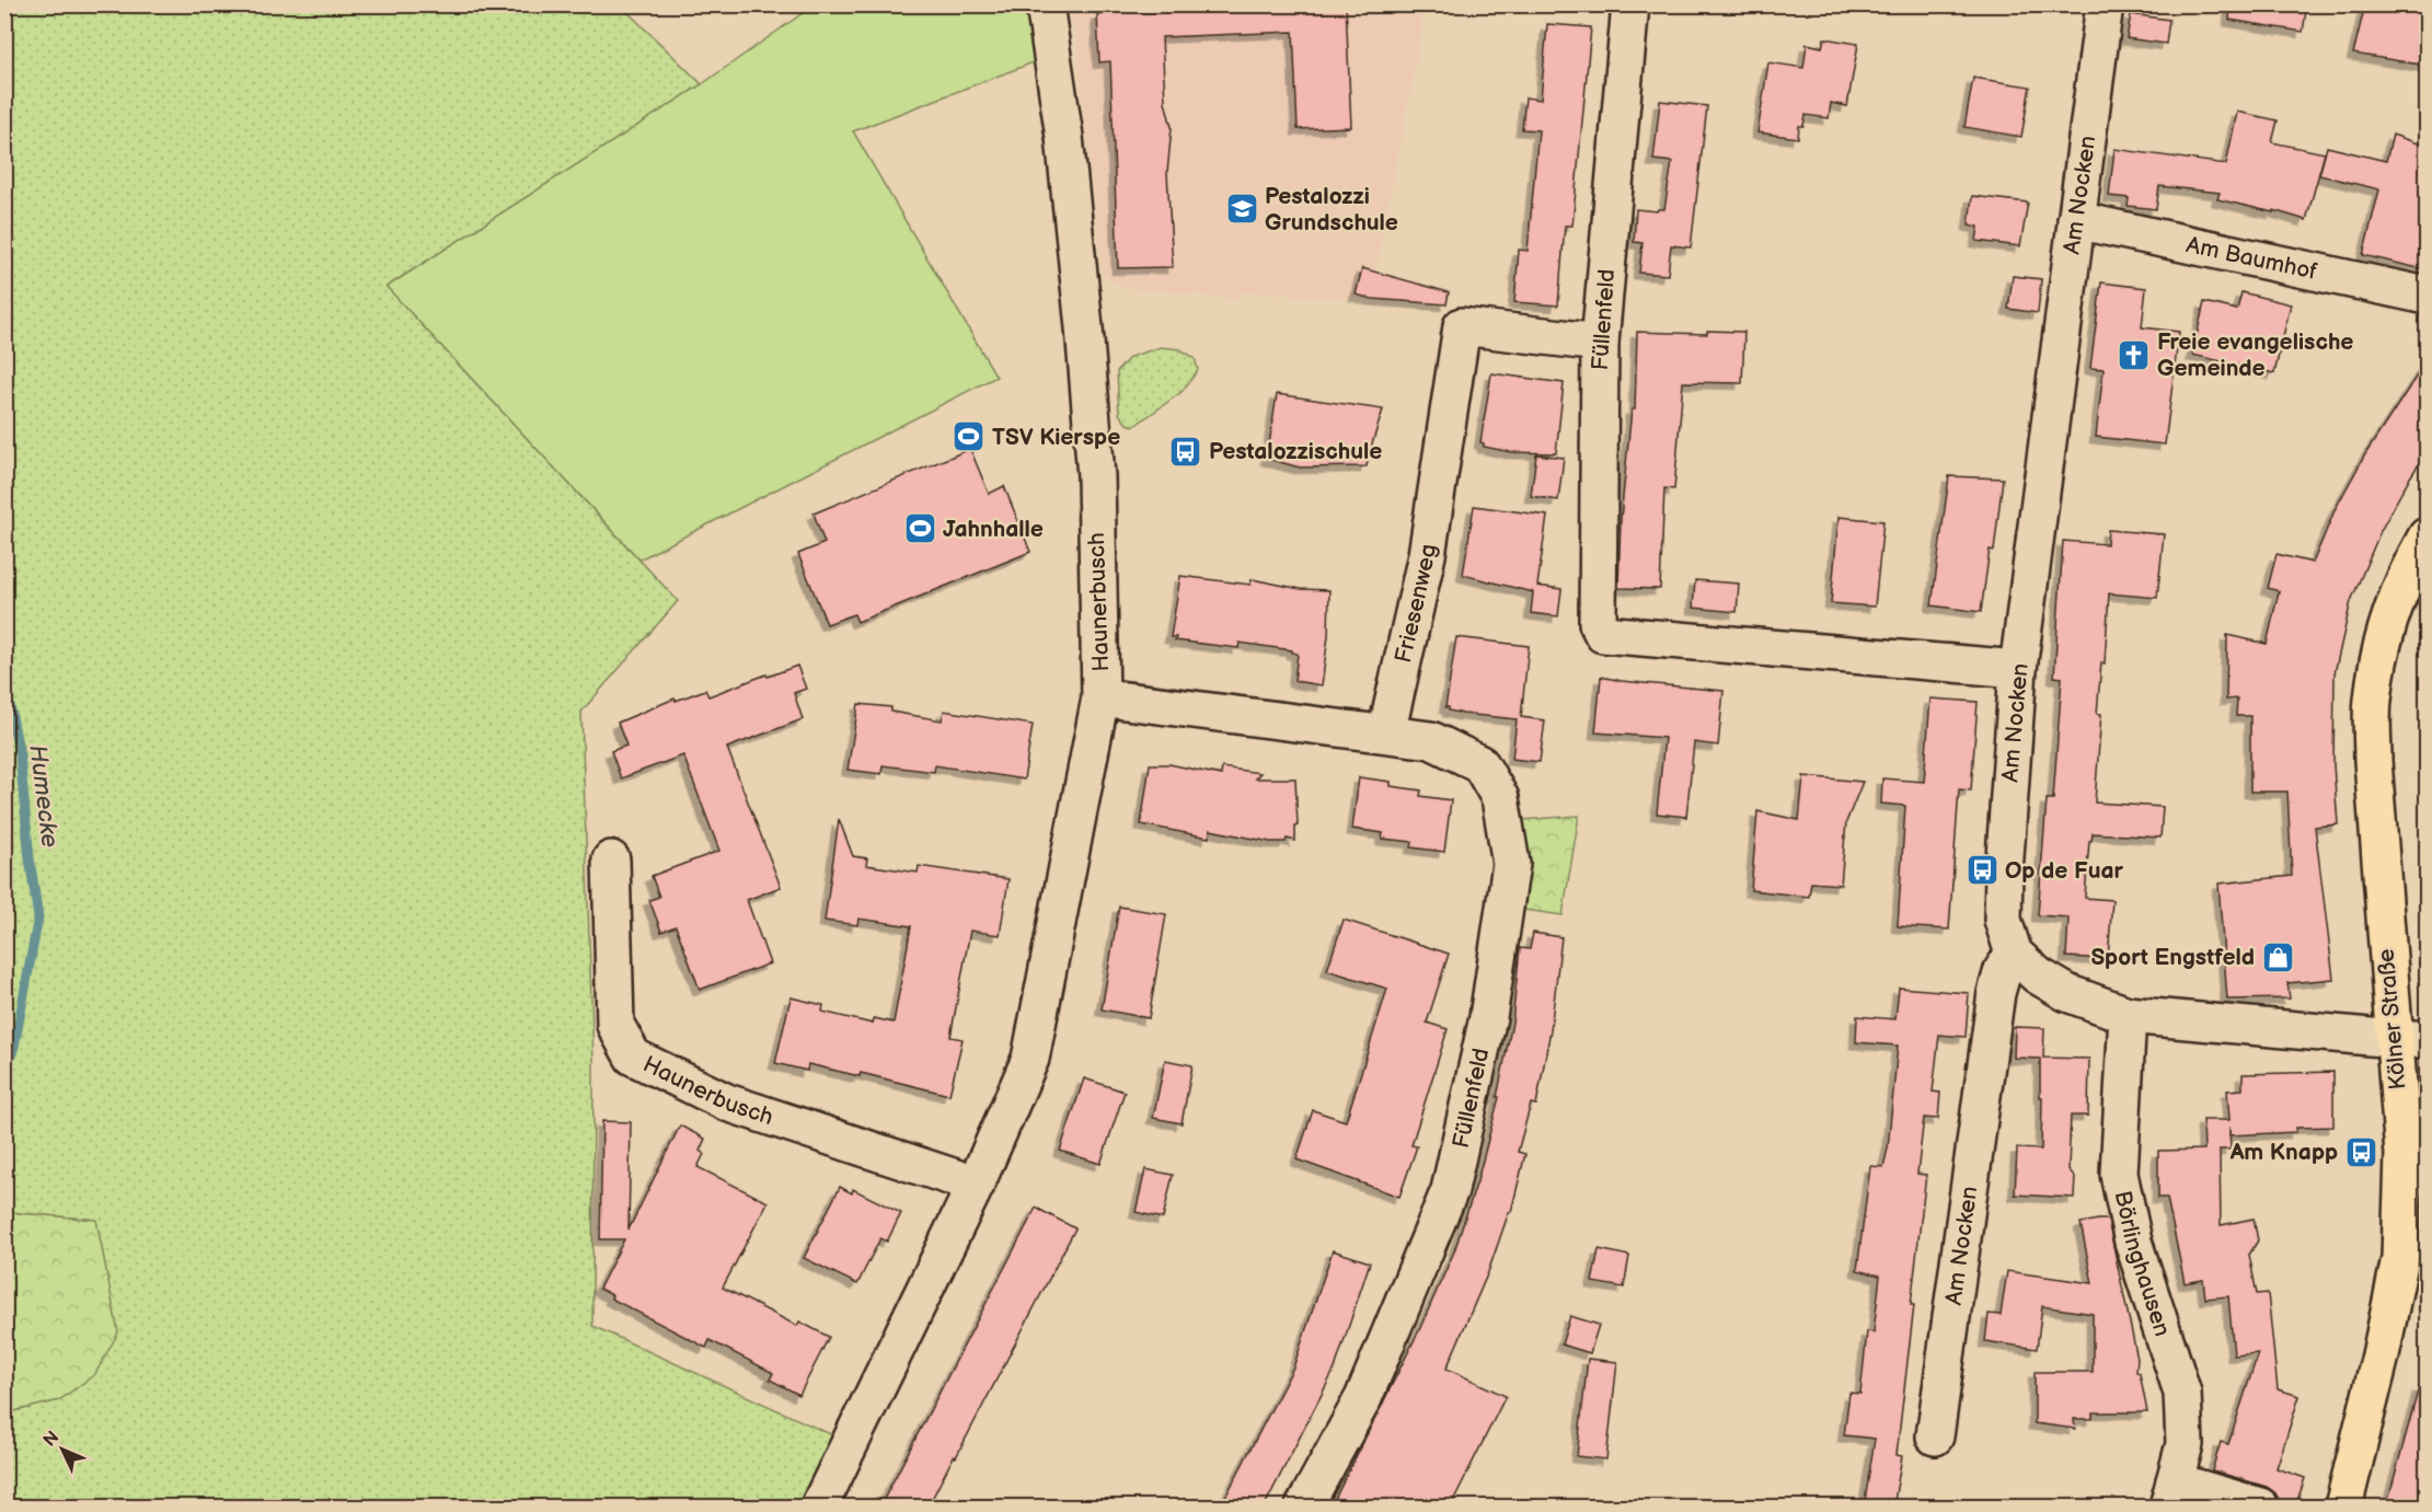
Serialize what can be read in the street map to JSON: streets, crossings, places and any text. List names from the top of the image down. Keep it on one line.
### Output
{"streets":{"main road":["Kölner Straße"],"street":["Am Nocken","Am Baumhof","Füllenfeld","Haunerbusch","Friesenweg","Börlinghausen"]},"crossings":[["Am Nocken","Am Baumhof"],["Am Nocken","Füllenfeld"],["Füllenfeld","Friesenweg"]],"water":["Humecke"],"places":{"school or university":["Pestalozzi Grundschule"],"church":["Freie evangelische Gemeinde"],"sports":["TSV Kierspe","Jahnhalle"],"bus stop":["Pestalozzischule","Op de Fuar","Am Knapp"],"shop":["Sport Engstfeld"]},"north":"top left"}
